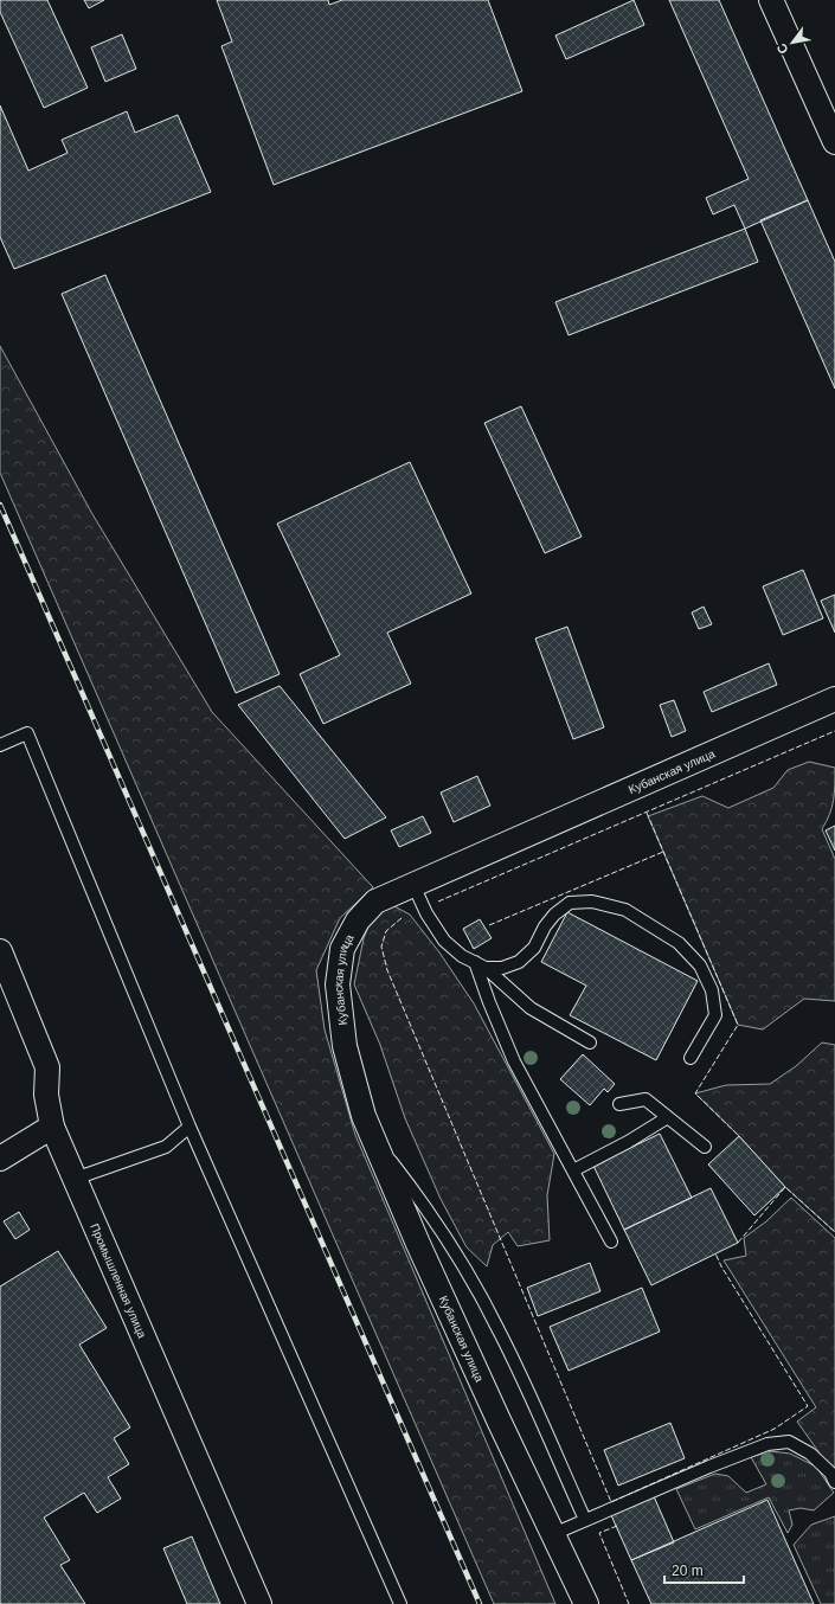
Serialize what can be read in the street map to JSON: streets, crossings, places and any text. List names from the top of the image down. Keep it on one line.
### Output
{"streets":{"street":["Кубанская улица","Промышленная улица"]},"scale_bar":"20 m","north":"bottom left"}
